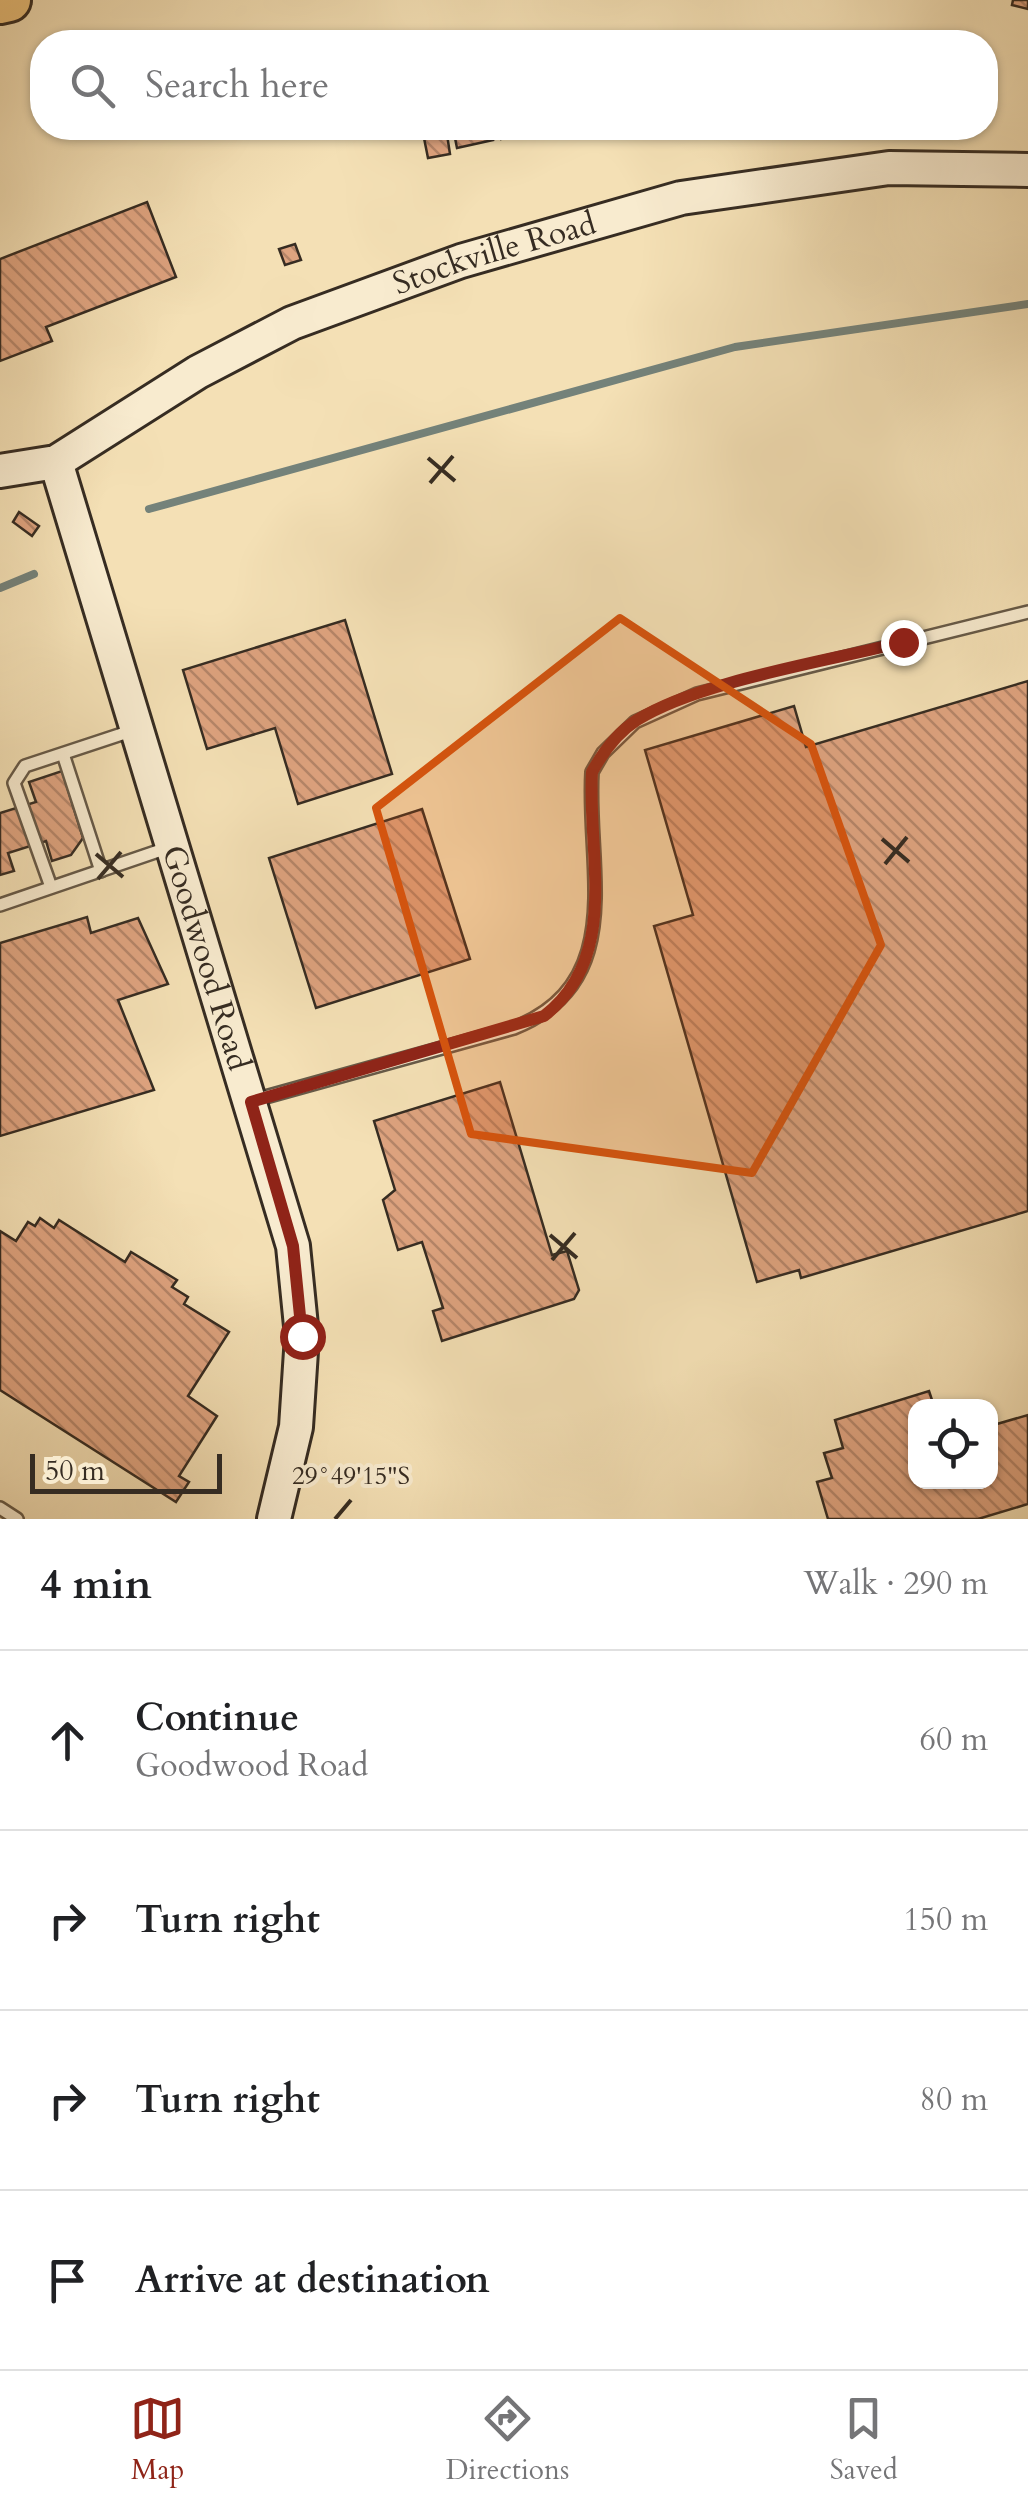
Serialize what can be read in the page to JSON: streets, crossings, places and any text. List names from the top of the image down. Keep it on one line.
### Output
{"streets":{"street":["Stockville Road","Goodwood Road"]},"crossings":[["Stockville Road","Goodwood Road"]],"scale_bar":"50 m","page":{"search":"Search here","scale":"50 m","heading":["4 min","Walk · 290 m"],"list":[["Continue","Goodwood Road","60 m"],["Turn right","150 m"],["Turn right","80 m"],"Arrive at destination"],"nav":["Map","Directions","Saved"]},"coordinates":["29°49'15\"S"]}
